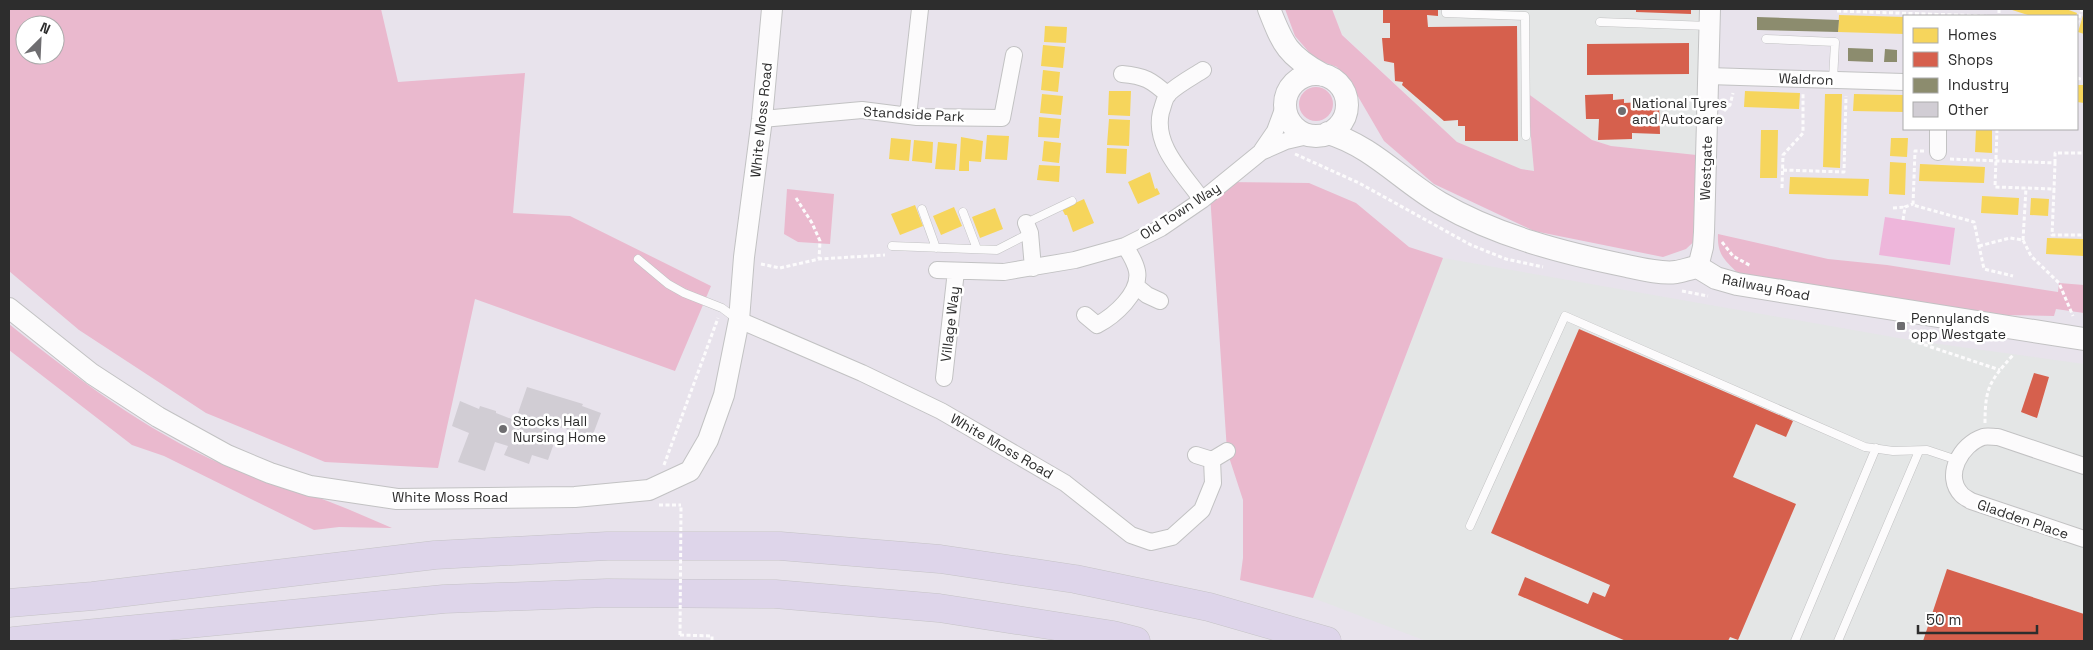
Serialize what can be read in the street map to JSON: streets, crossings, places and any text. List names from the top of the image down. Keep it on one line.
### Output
{"streets":{"main road":["Railway Road"],"street":["Waldron","Standside Park","White Moss Road","Westgate","Old Town Way","Village Way","Gladden Place"]},"crossings":[["Waldron","Westgate"],["Standside Park","White Moss Road"],["Westgate","Railway Road"],["Old Town Way","Village Way"]],"places":{"other":["National Tyres and Autocare","Stocks Hall Nursing Home"],"transit":["Pennylands opp Westgate"]},"legend":["Homes","Shops","Industry","Other"],"scale_bar":"50 m","north":"top right"}
